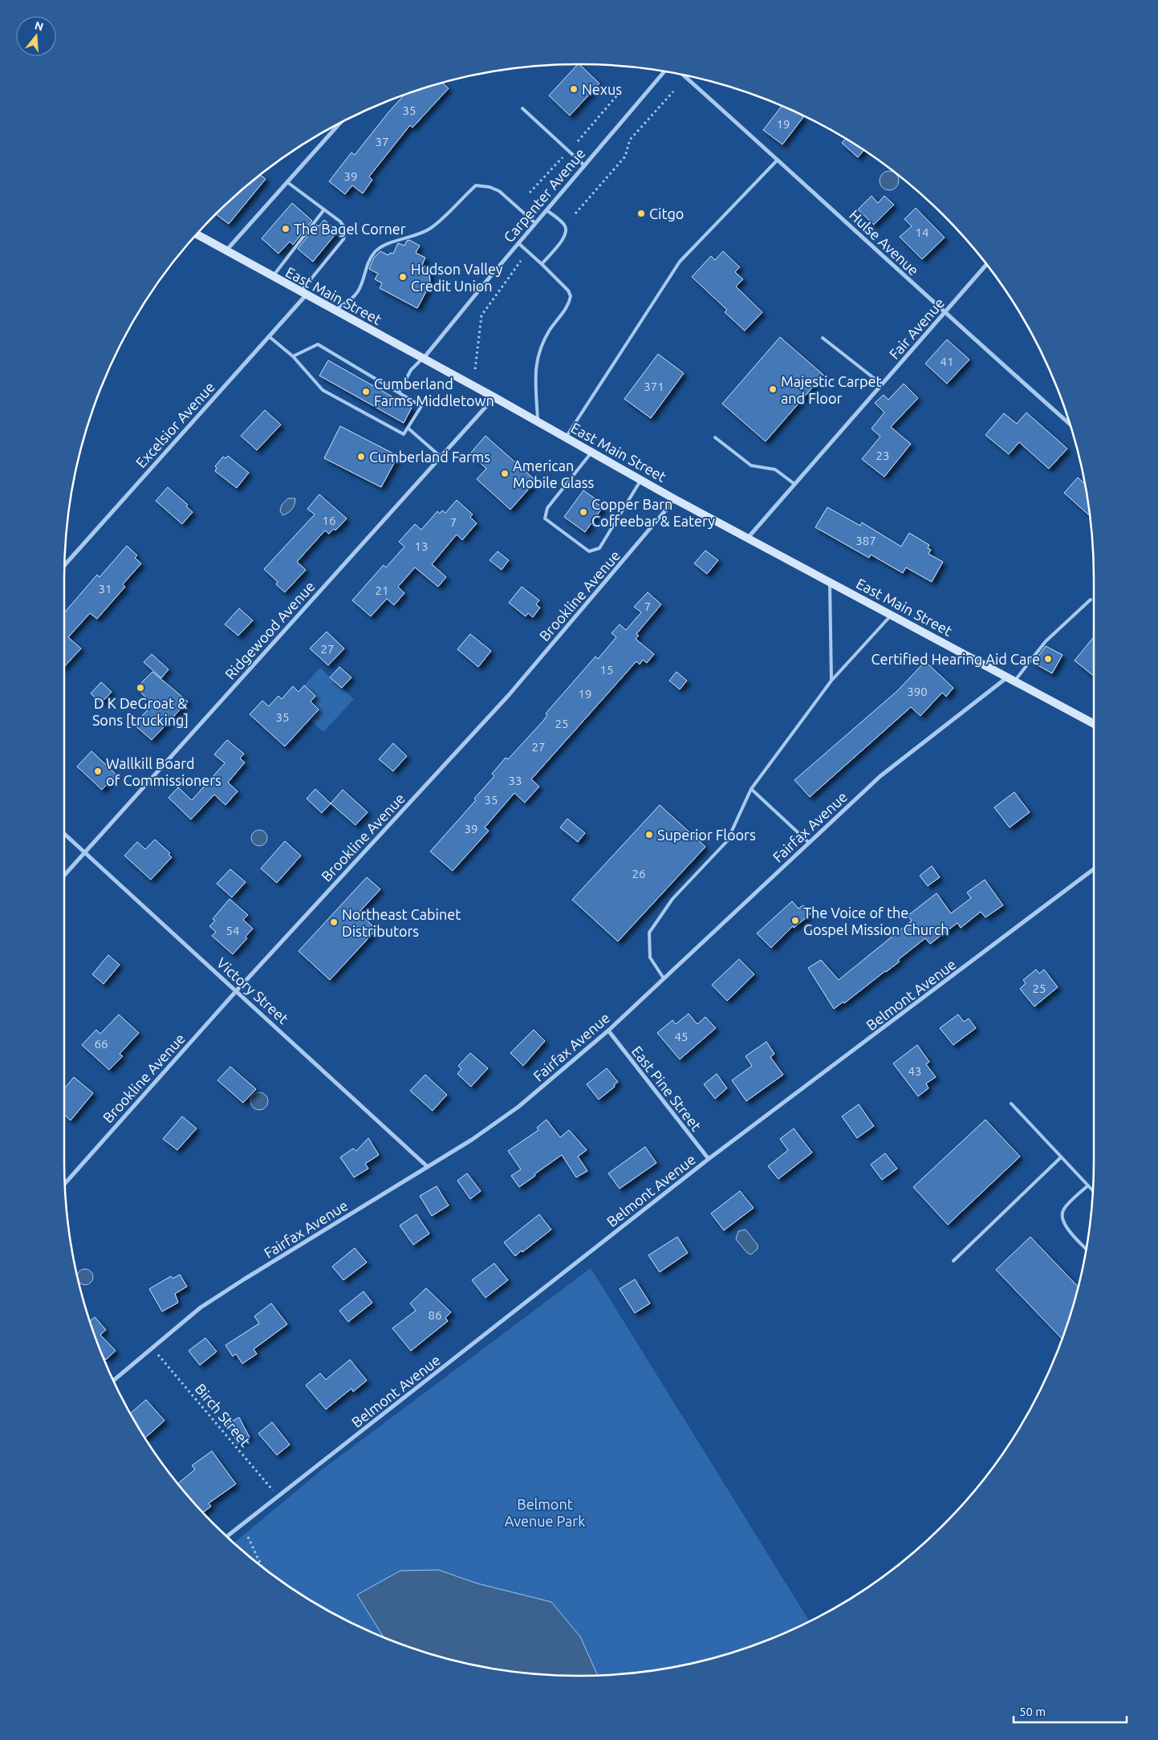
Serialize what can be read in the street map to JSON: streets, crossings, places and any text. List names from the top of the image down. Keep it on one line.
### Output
{"streets":{"main road":["East Main Street"],"street":["Carpenter Avenue","Hulse Avenue","Fair Avenue","Excelsior Avenue","Brookline Avenue","Ridgewood Avenue","Fairfax Avenue","Victory Street","Belmont Avenue","East Pine Street"],"path":["Birch Street"]},"crossings":[["Carpenter Avenue","East Main Street"],["Hulse Avenue","Fair Avenue"],["East Main Street","Fair Avenue"],["East Main Street","Excelsior Avenue"],["East Main Street","Brookline Avenue"],["East Main Street","Ridgewood Avenue"],["East Main Street","Fairfax Avenue"],["Brookline Avenue","Victory Street"],["Ridgewood Avenue","Victory Street"],["Fairfax Avenue","Victory Street"],["Fairfax Avenue","East Pine Street"],["Fairfax Avenue","Birch Street"],["Belmont Avenue","East Pine Street"],["Belmont Avenue","Birch Street"]],"parks":["Belmont Avenue Park"],"places":["Nexus","Citgo","The Bagel Corner","Hudson Valley Credit Union","Majestic Carpet and Floor","Cumberland Farms Middletown","Cumberland Farms","American Mobile Glass","Copper Barn Coffeebar & Eatery","Certified Hearing Aid Care","D K DeGroat & Sons [trucking]","Wallkill Board of Commissioners","Superior Floors","The Voice of the Gospel Mission Church","Northeast Cabinet Distributors"],"house_numbers":["35","19","37","39","14","41","371","23","16","7","387","13","31","21","7","27","15","390","19","35","25","27","33","35","39","26","54","25","45","66","43","86"],"scale_bar":"50 m","north":"top"}
